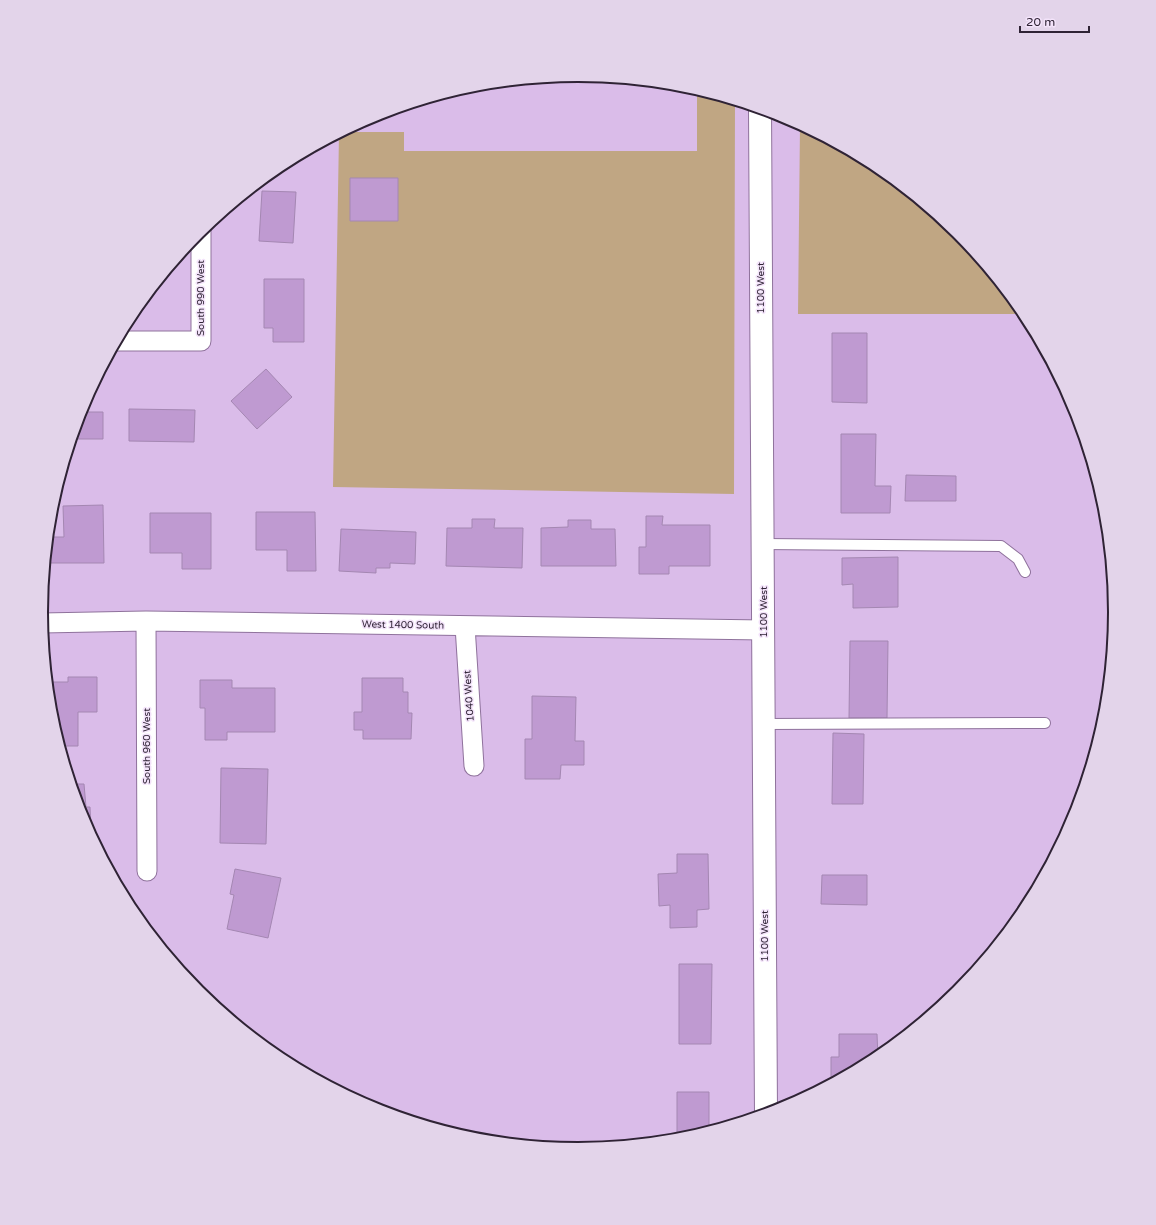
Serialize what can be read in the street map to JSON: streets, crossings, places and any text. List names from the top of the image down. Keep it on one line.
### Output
{"streets":{"street":["1100 West","South 990 West","West 1400 South","1040 West","South 960 West"]},"crossings":[["1100 West","West 1400 South"],["West 1400 South","1040 West"],["West 1400 South","South 960 West"]],"scale_bar":"20 m"}
